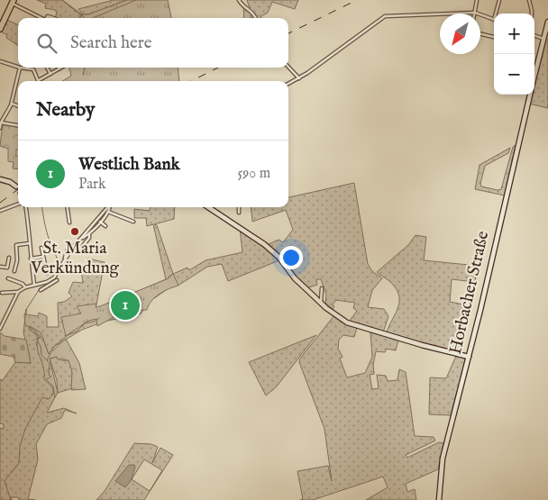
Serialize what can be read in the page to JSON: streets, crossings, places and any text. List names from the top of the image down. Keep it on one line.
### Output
{"streets":{"main road":["Horbacher Straße"]},"places":["St. Maria Verkündung"],"north":"bottom left","page":{"map_buttons":["+","−"],"search":"Search here","heading":"Nearby","list":[{"mark":"1","name":"Westlich Bank","note":"Park","value":"590 m"}],"pins":"1"}}
